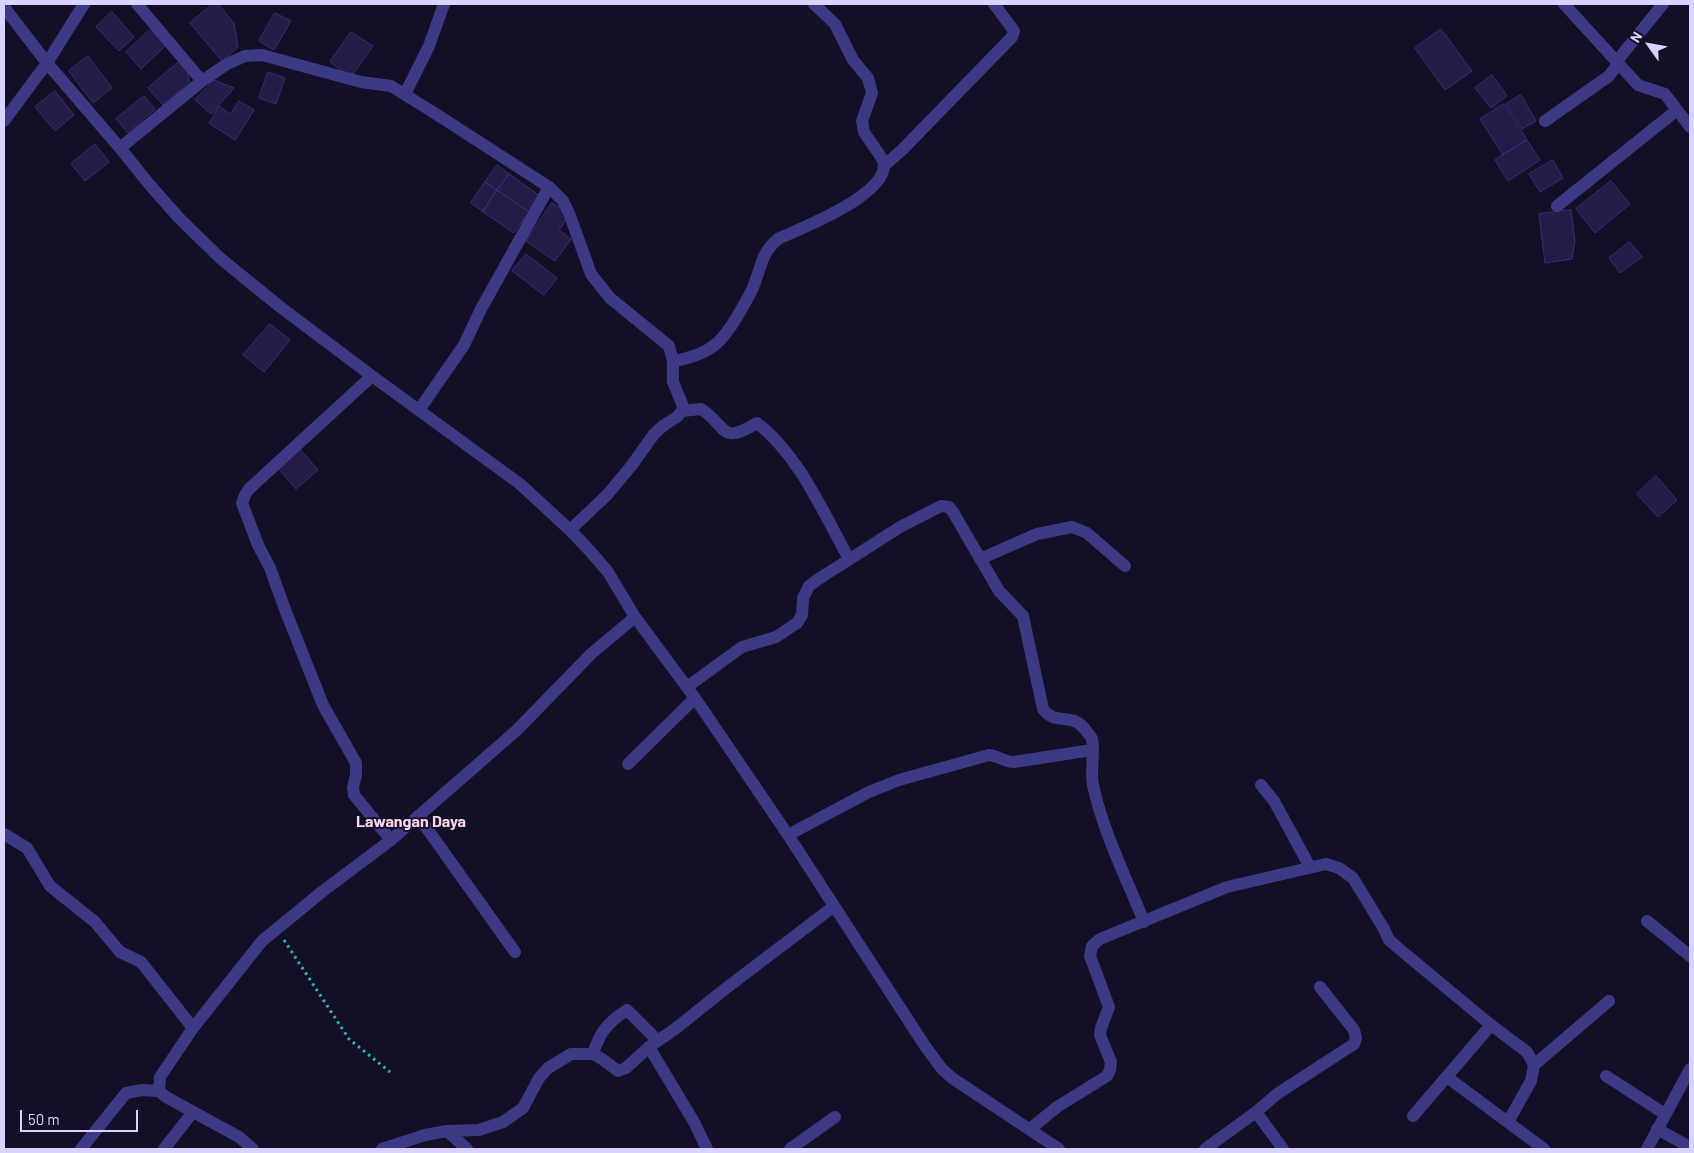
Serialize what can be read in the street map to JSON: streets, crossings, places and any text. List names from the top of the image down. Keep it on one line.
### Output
{"districts":["Lawangan Daya"],"scale_bar":"50 m","north":"top left"}
